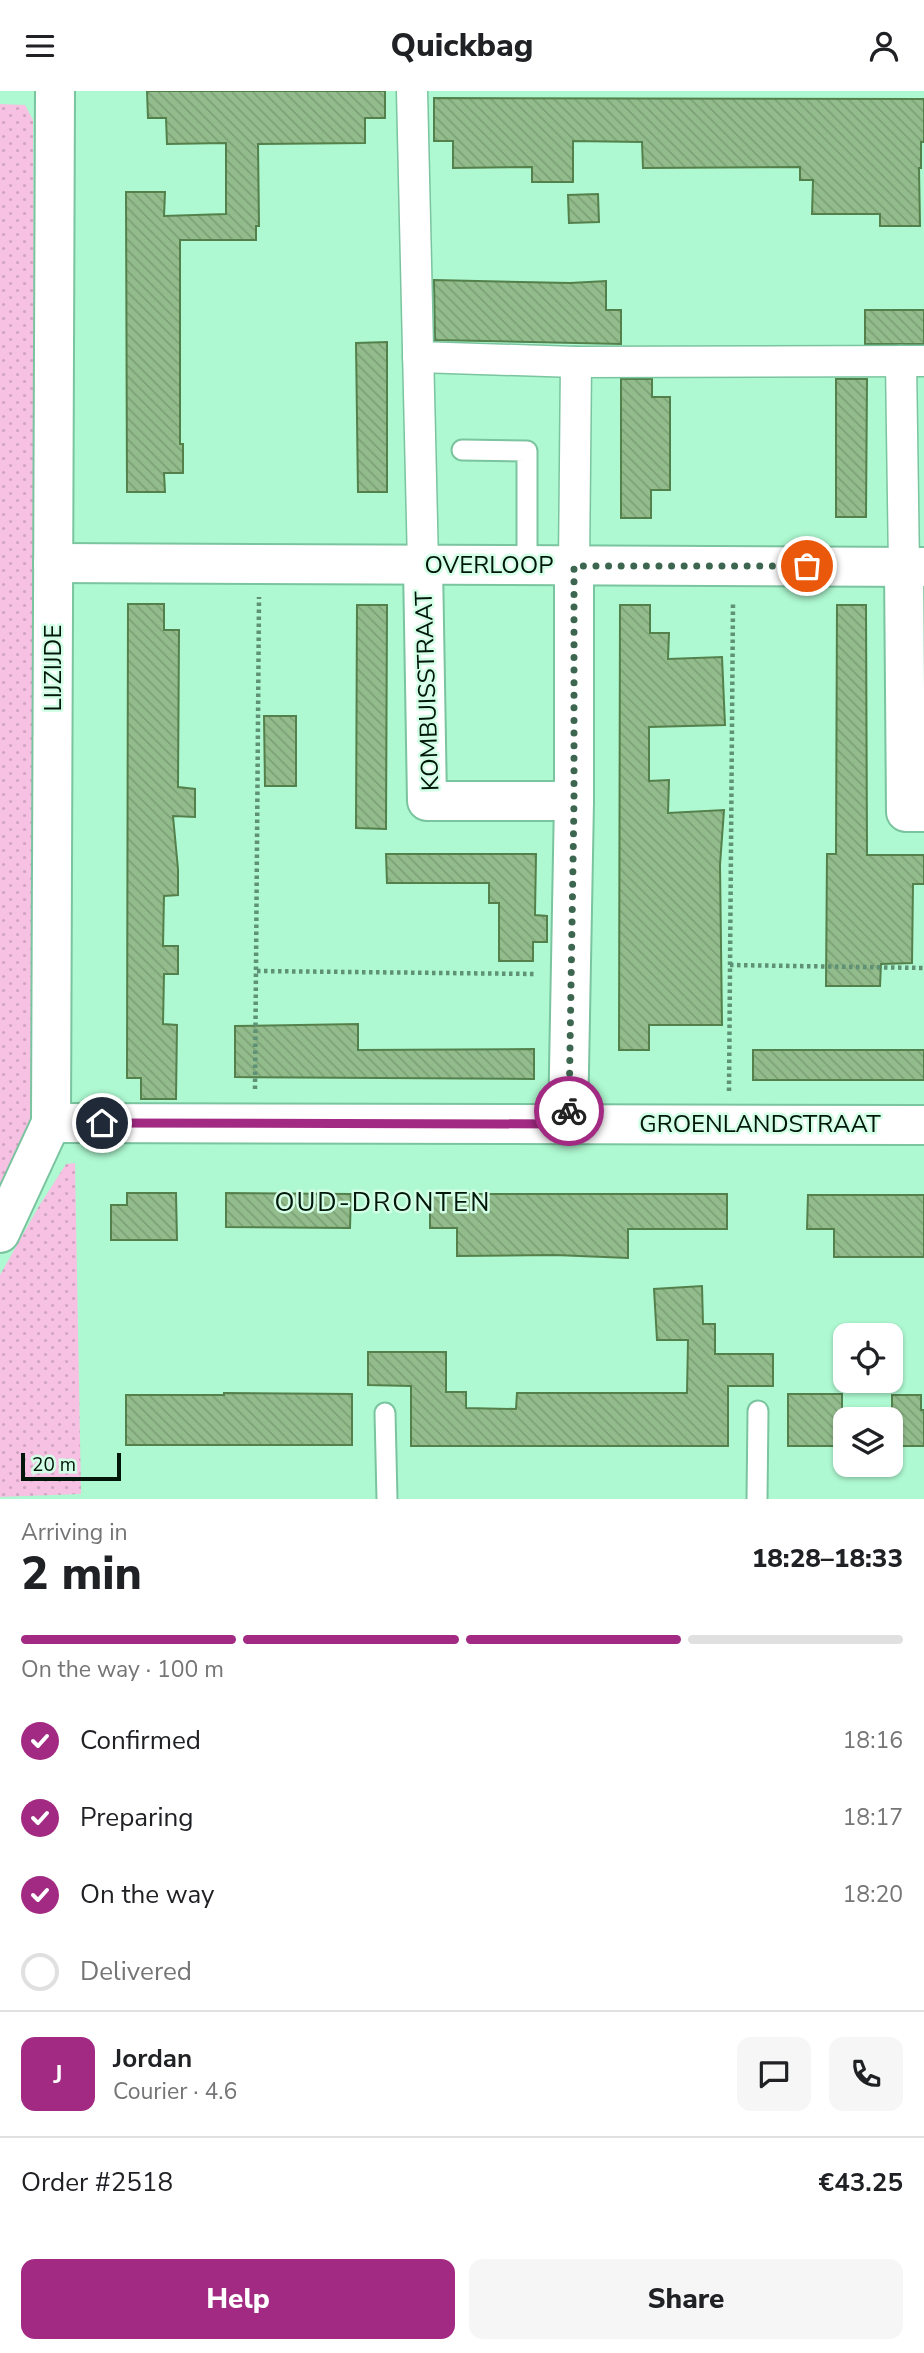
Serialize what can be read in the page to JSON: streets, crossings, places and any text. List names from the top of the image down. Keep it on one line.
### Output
{"streets":{"street":["OVERLOOP","LIJZIJDE","KOMBUISSTRAAT","GROENLANDSTRAAT"]},"crossings":[["OVERLOOP","LIJZIJDE"],["OVERLOOP","KOMBUISSTRAAT"],["LIJZIJDE","GROENLANDSTRAAT"]],"districts":["OUD-DRONTEN"],"scale_bar":"20 m","page":{"header":"Quickbag","scale":"20 m","heading":["2 min","Arriving in","18:28–18:33"],"panel":["Jordan","Courier · 4.6","Order #2518","€43.25"],"bar":"On the way · 100 m","list":[["Confirmed","18:16"],["Preparing","18:17"],["On the way","18:20"],"Delivered"],"round":"J","buttons":["Help","Share"]}}
